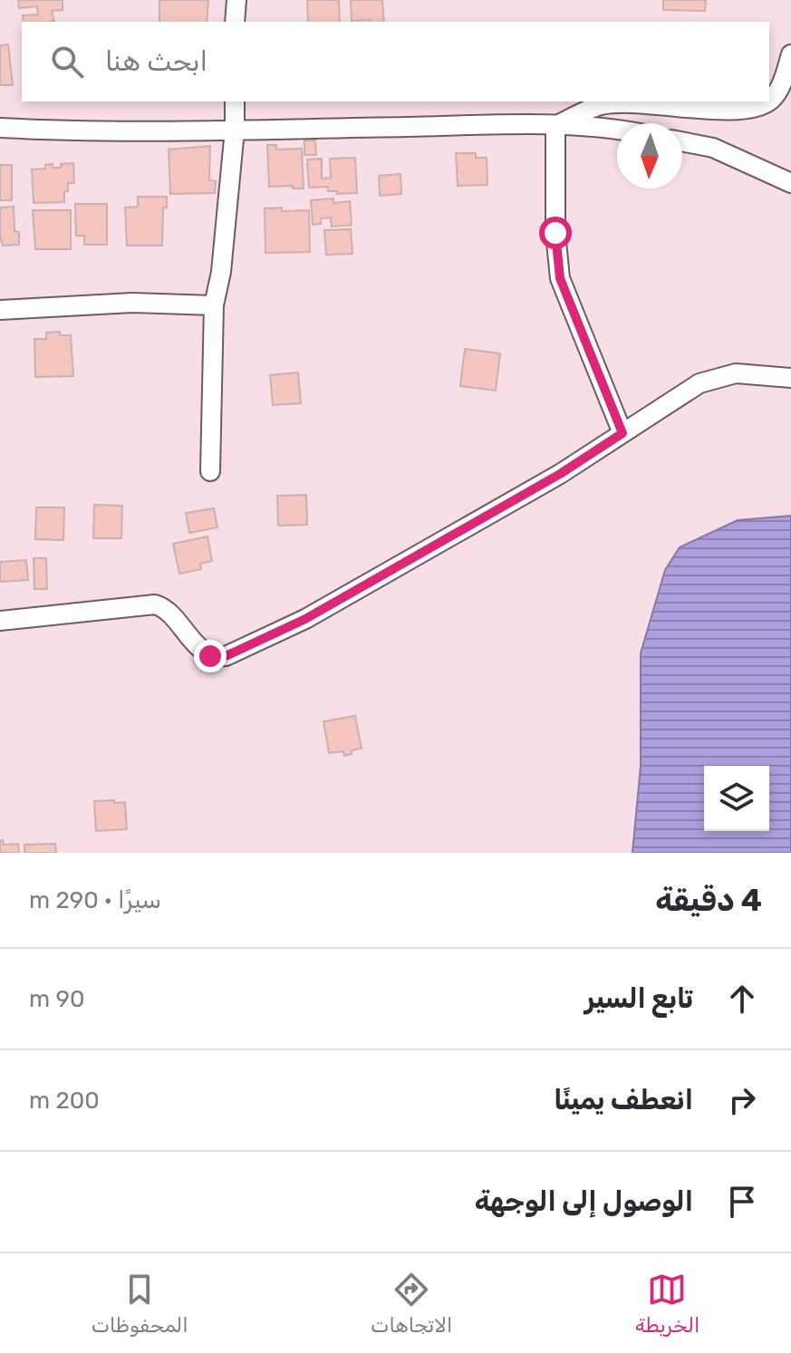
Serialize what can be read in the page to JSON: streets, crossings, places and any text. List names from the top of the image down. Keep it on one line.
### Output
{"north":"bottom","page":{"search":"ابحث هنا","heading":["4 دقيقة","سيرًا · 290 m"],"list":[["تابع السير","90 m"],["انعطف يمينًا","200 m"],"الوصول إلى الوجهة"],"nav":["الخريطة","الاتجاهات","المحفوظات"]}}
